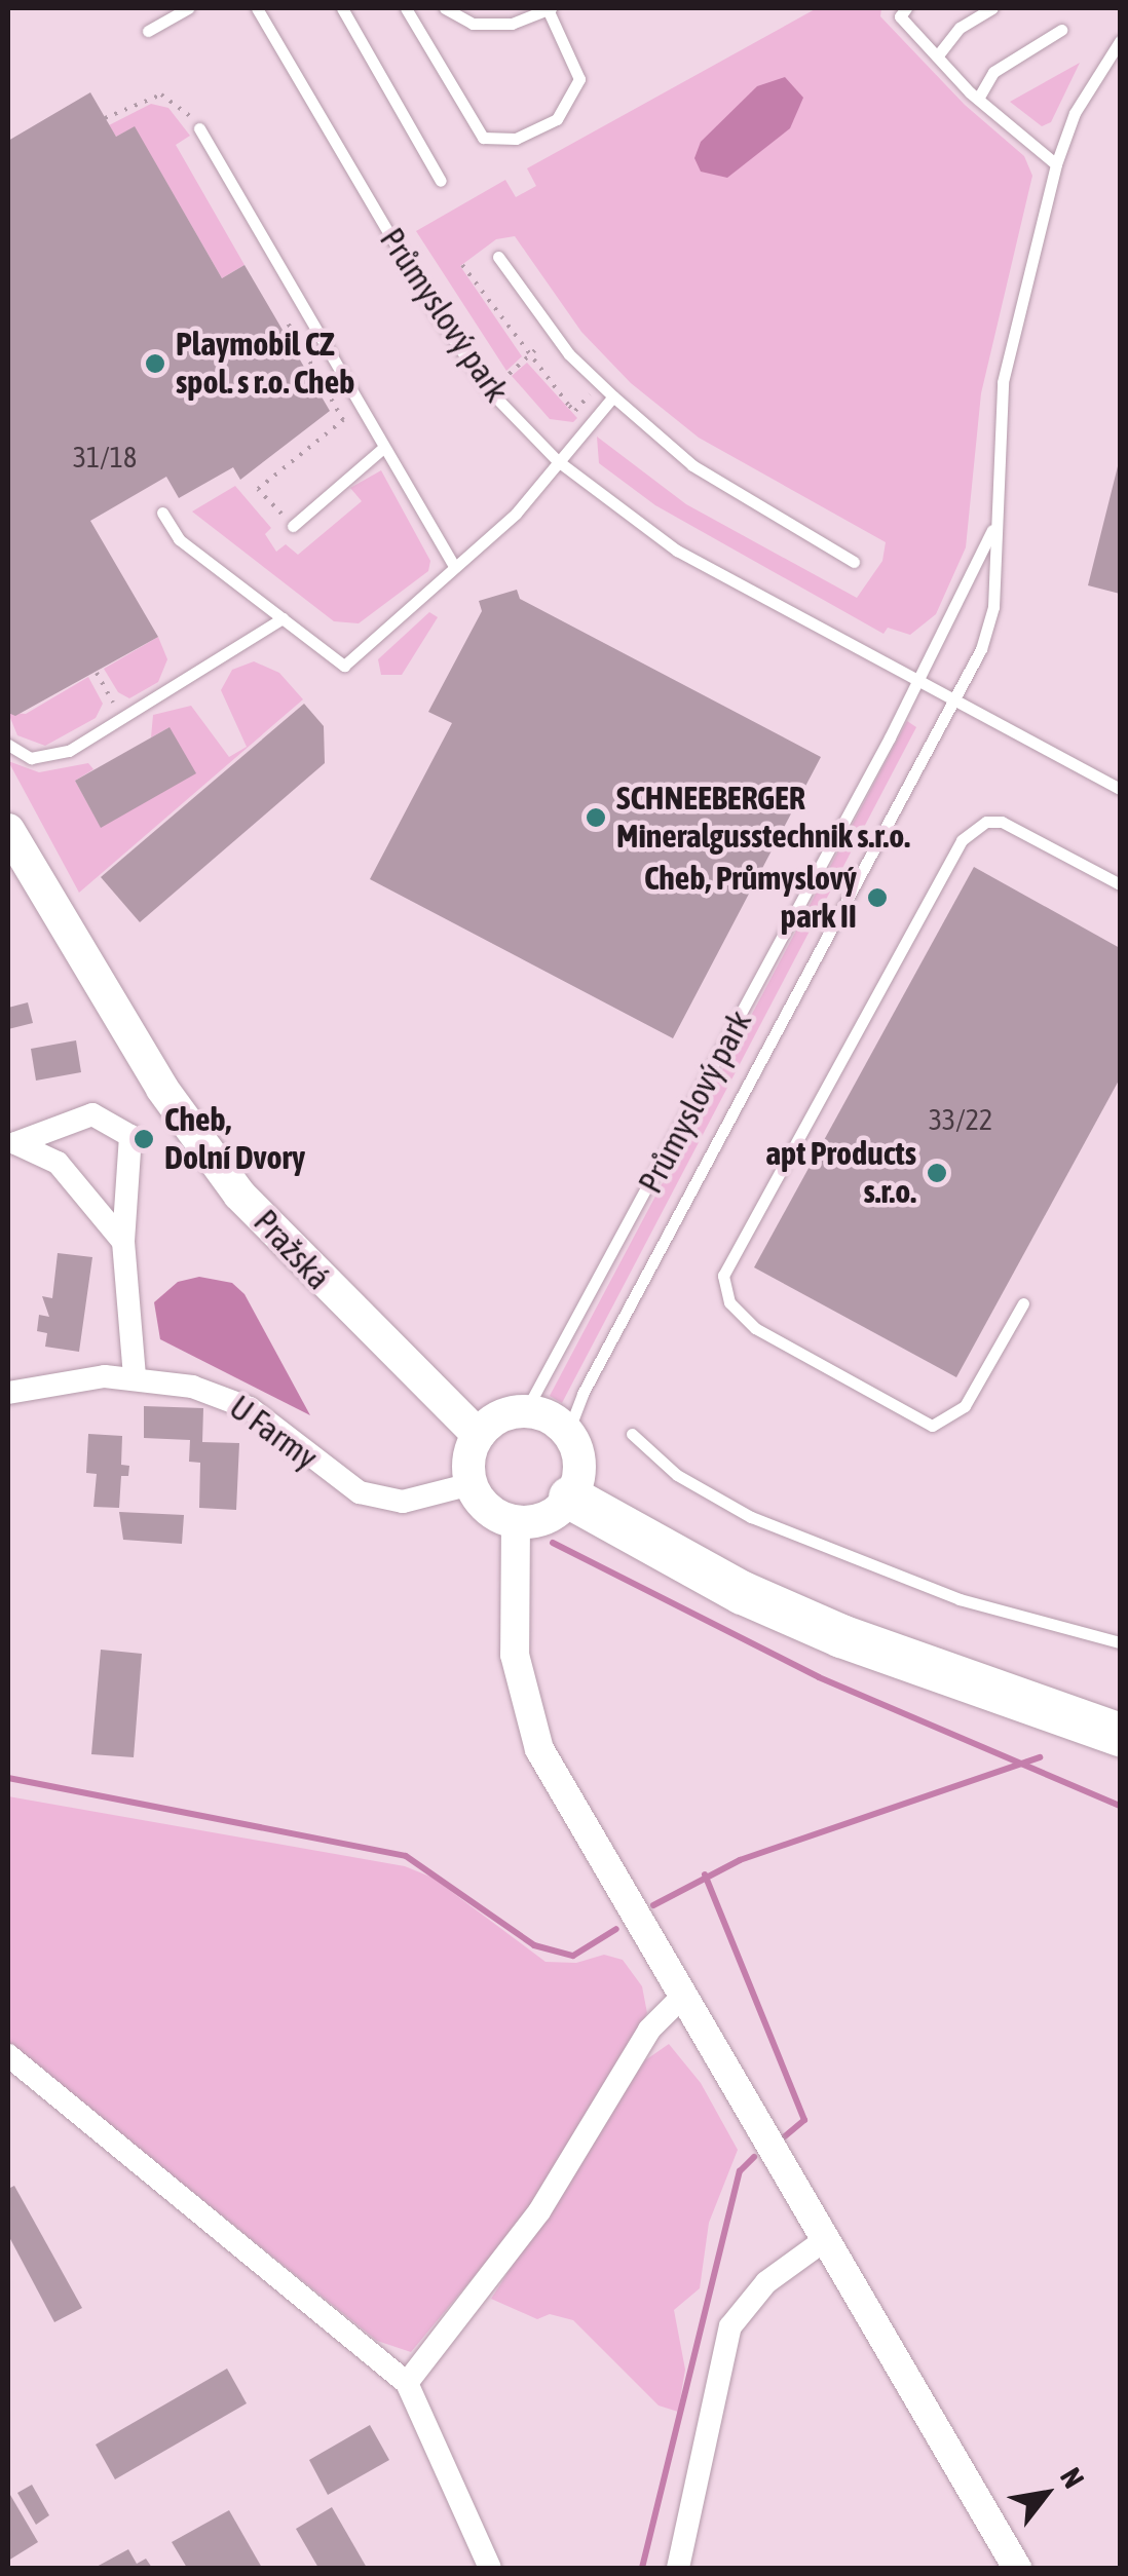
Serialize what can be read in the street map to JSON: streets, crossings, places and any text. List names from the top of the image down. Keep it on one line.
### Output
{"streets":{"main road":["Pražská"],"street":["U Farmy"],"lane":["Průmyslový park"]},"crossings":[["Průmyslový park","Pražská"],["Průmyslový park","U Farmy"],["Pražská","U Farmy"]],"places":["Playmobil CZ spol. s r.o. Cheb","SCHNEEBERGER Mineralgusstechnik s.r.o.","Cheb, Průmyslový park II","Cheb, Dolní Dvory","apt Products s.r.o."],"house_numbers":["31/18","33/22"],"north":"top right"}
